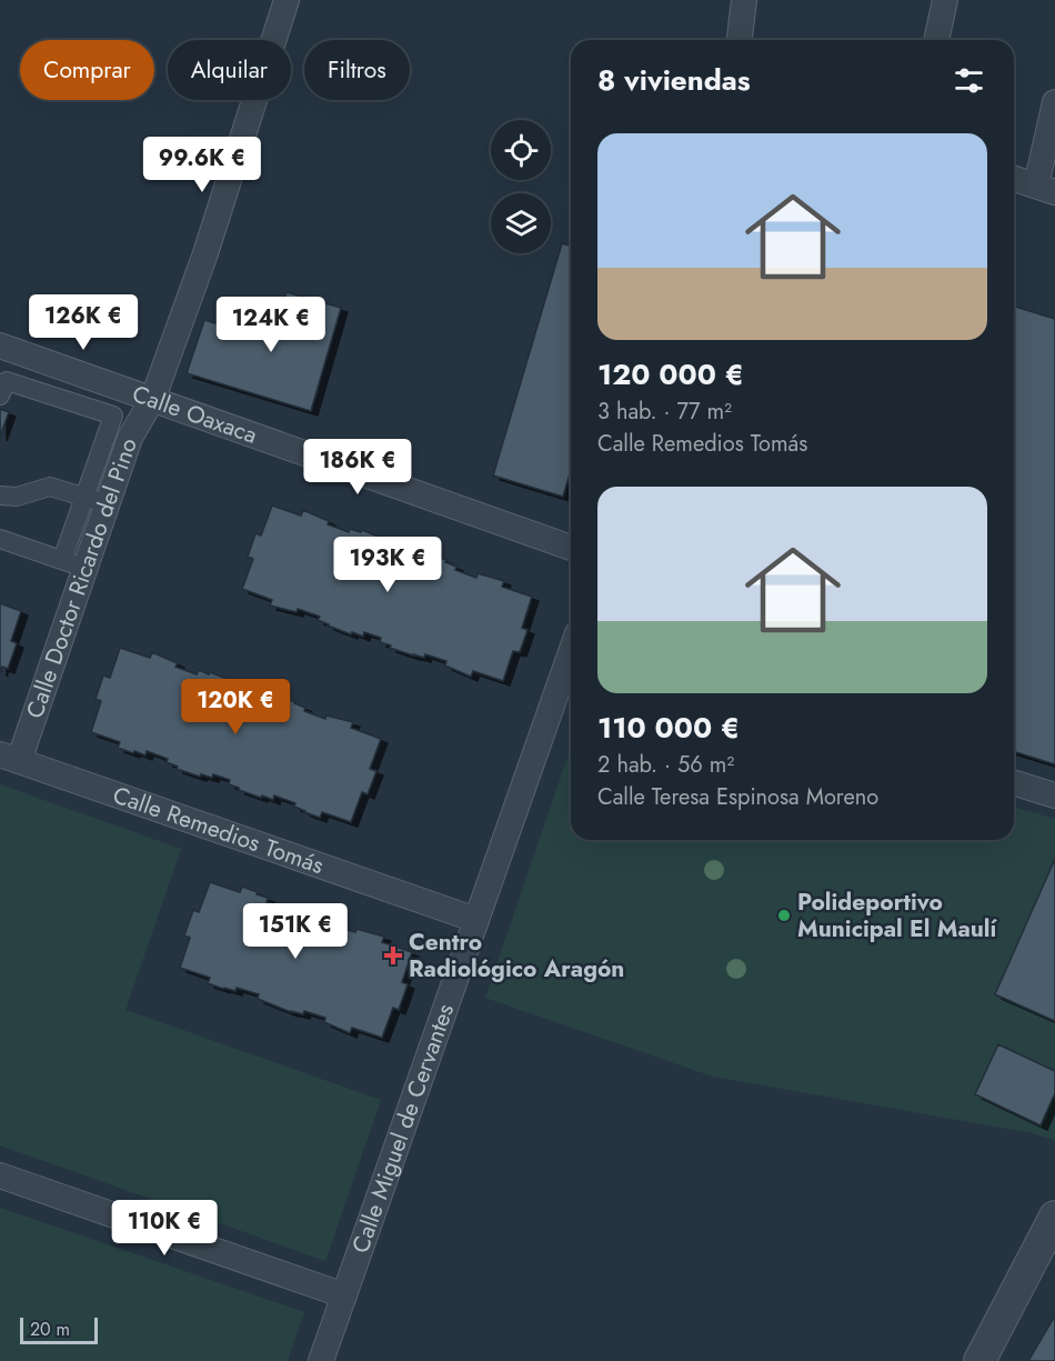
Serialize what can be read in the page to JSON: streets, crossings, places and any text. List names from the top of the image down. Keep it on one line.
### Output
{"streets":{"street":["Calle Oaxaca","Calle Doctor Ricardo del Pino","Calle Remedios Tomás","Calle Miguel de Cervantes"]},"crossings":[["Calle Oaxaca","Calle Doctor Ricardo del Pino"],["Calle Doctor Ricardo del Pino","Calle Remedios Tomás"],["Calle Remedios Tomás","Calle Miguel de Cervantes"]],"places":{"other":["Polideportivo Municipal El Maulí"],"health":["Centro Radiológico Aragón"]},"scale_bar":"20 m","page":{"chip":["Comprar","Alquilar","Filtros"],"heading":"8 viviendas","list":[{"name":"120 000 €","note":"3 hab. · 77 m² · Calle Remedios Tomás"},{"name":"110 000 €","note":"2 hab. · 56 m² · Calle Teresa Espinosa Moreno"}],"price":["99.6K €","126K €","124K €","186K €","193K €","120K €","151K €","110K €"],"scale":"20 m"}}
